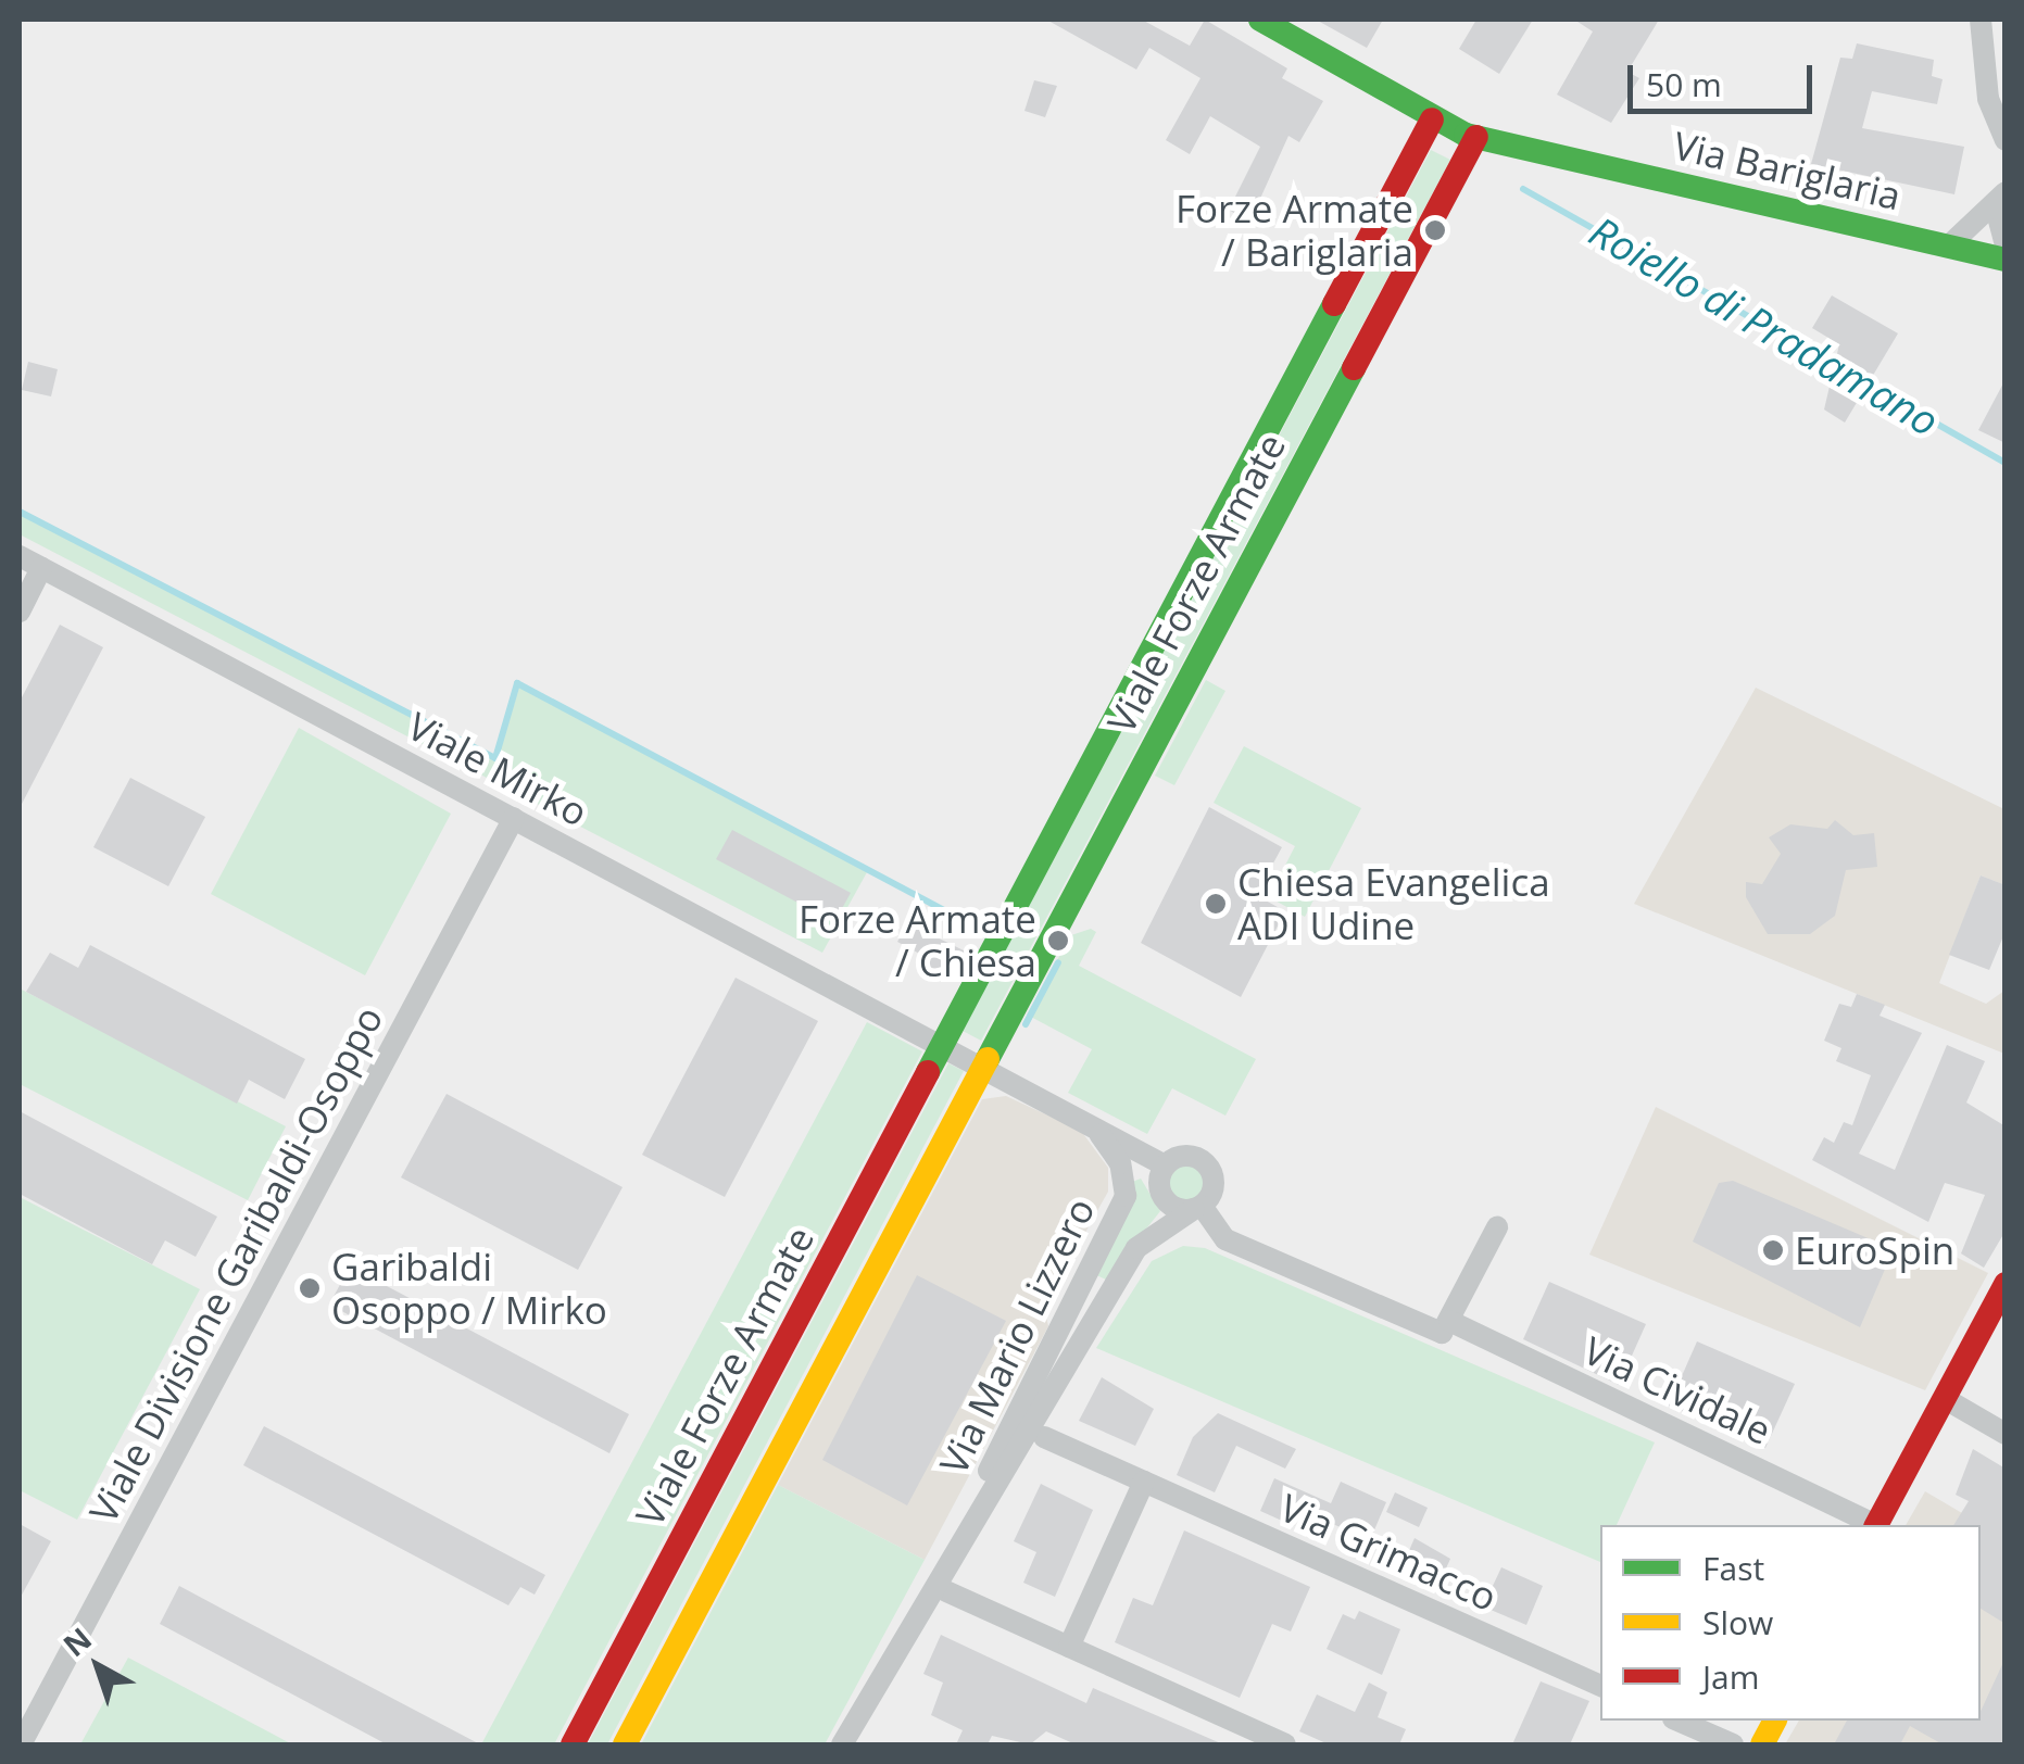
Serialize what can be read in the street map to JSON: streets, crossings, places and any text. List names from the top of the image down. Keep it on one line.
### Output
{"streets":{"street":["Via Bariglaria","Viale Forze Armate","Viale Mirko","Viale Divisione Garibaldi-Osoppo","Via Mario Lizzero","Via Cividale","Via Grimacco"]},"crossings":[["Via Bariglaria","Viale Forze Armate"],["Viale Forze Armate","Viale Mirko"],["Viale Forze Armate","Via Mario Lizzero"],["Viale Mirko","Viale Divisione Garibaldi-Osoppo"]],"water":["Roiello di Pradamano"],"places":["Forze Armate / Bariglaria","Chiesa Evangelica ADI Udine","Forze Armate / Chiesa","EuroSpin","Garibaldi Osoppo / Mirko"],"legend":["Fast","Slow","Jam"],"scale_bar":"50 m","north":"top left"}
